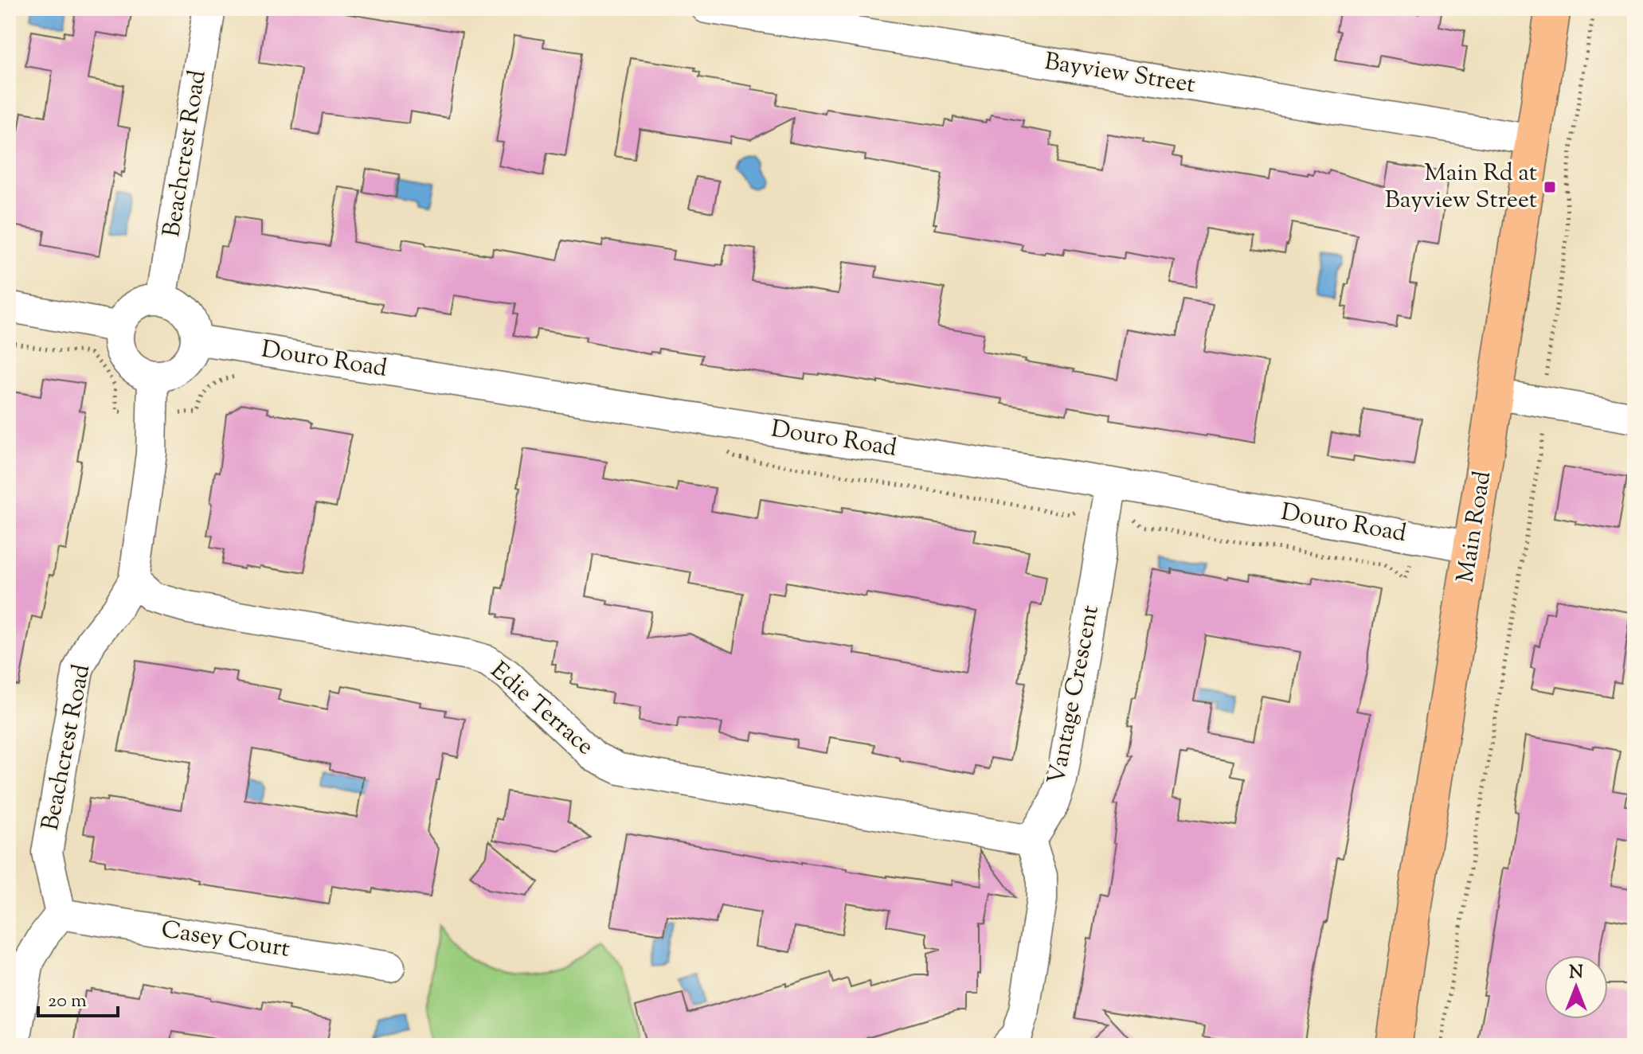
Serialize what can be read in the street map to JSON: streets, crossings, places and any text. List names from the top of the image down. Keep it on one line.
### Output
{"streets":{"main road":["Main Road"],"street":["Bayview Street","Beachcrest Road","Douro Road","Vantage Crescent","Edie Terrace","Casey Court"]},"crossings":[["Bayview Street","Main Road"],["Beachcrest Road","Douro Road"],["Beachcrest Road","Edie Terrace"],["Beachcrest Road","Casey Court"],["Douro Road","Main Road"],["Douro Road","Vantage Crescent"],["Vantage Crescent","Edie Terrace"]],"places":{"transit":["Main Rd at Bayview Street"]},"scale_bar":"20 m","north":"top"}
